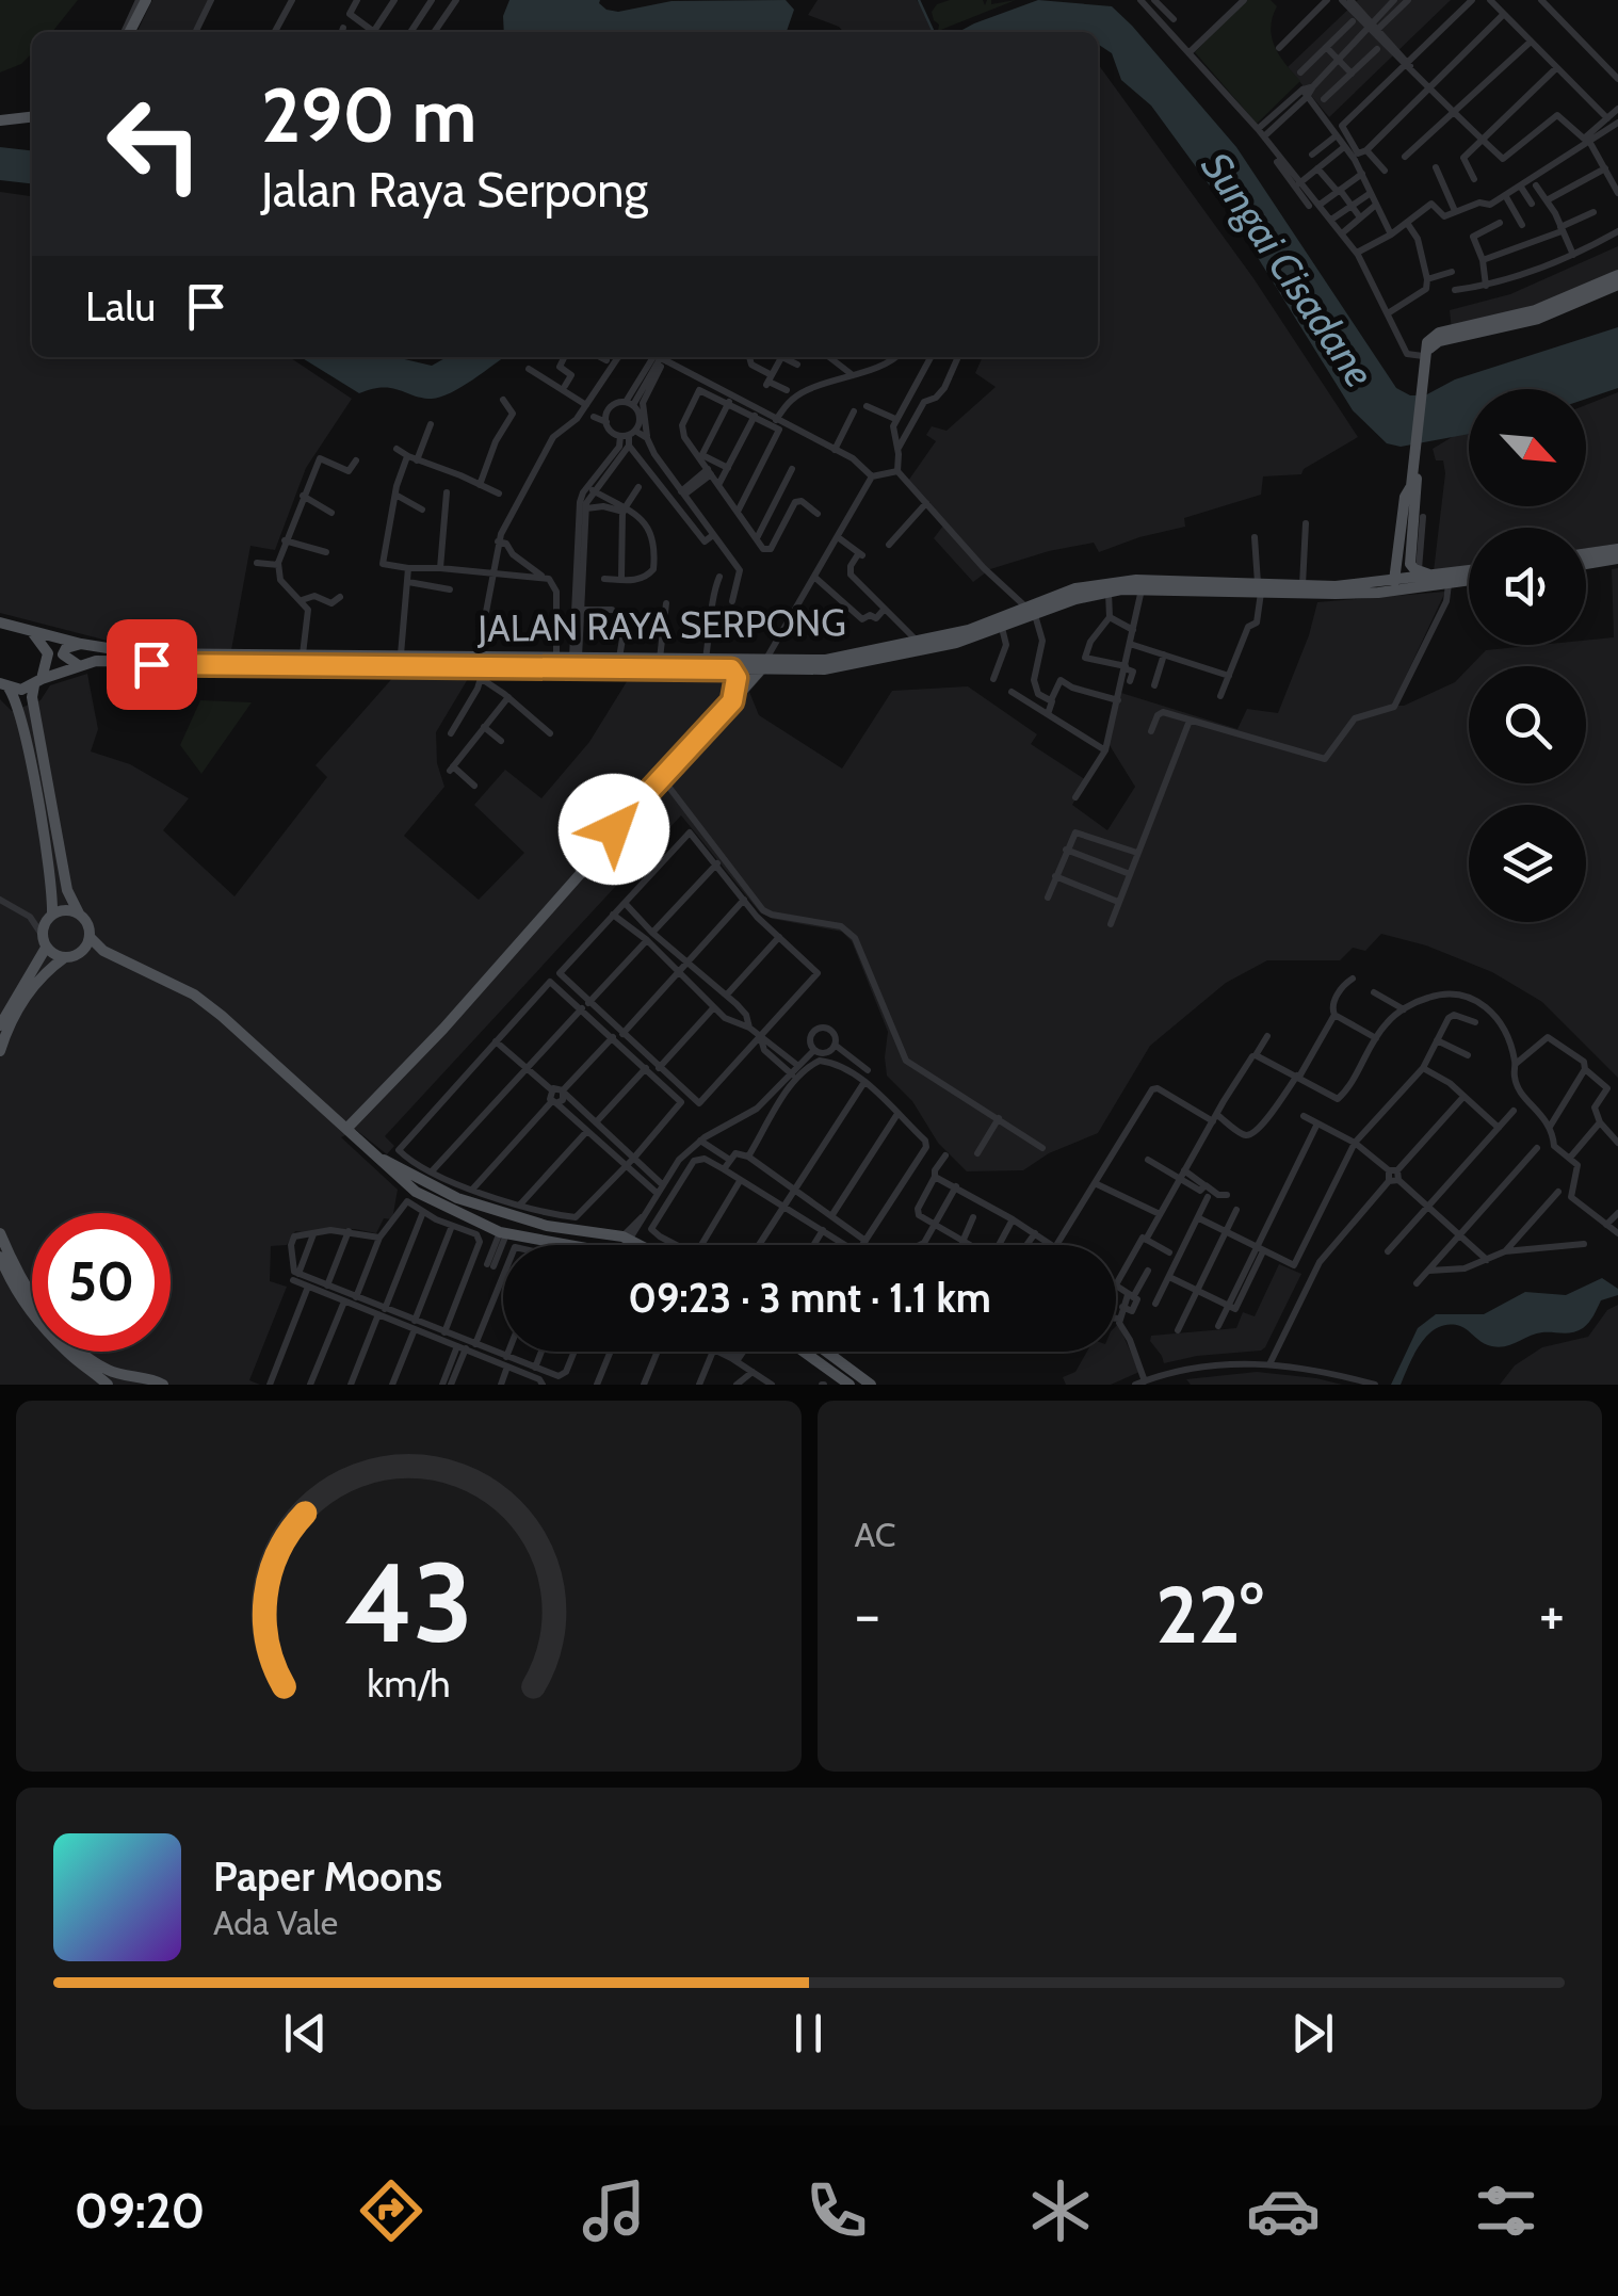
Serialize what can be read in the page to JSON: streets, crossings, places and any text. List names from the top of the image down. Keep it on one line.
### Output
{"streets":{"main road":["JALAN RAYA SERPONG"]},"water":["Sungai Cisadane"],"north":"bottom right","page":{"turn":["290 m","Jalan Raya Serpong"],"then":"Lalu","limit":"50","trip":"09:23 · 3 mnt · 1.1 km","tile":"AC","heat":["−","22°","+"],"song":["Paper Moons","Ada Vale"],"tabs":"09:20","gauge":["43","km/h"]}}
